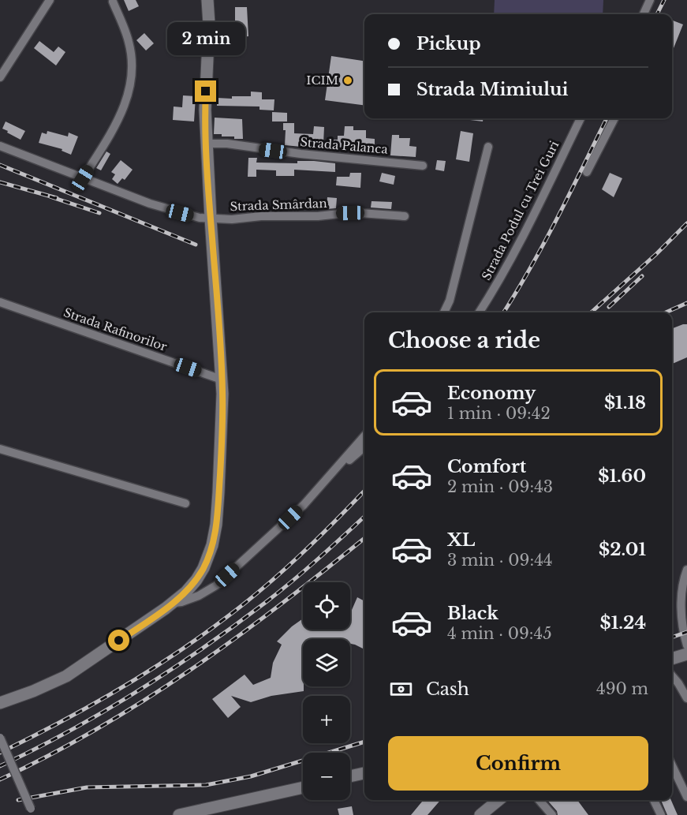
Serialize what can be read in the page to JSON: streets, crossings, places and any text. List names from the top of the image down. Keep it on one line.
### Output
{"streets":{"street":["Strada Palanca","Strada Smârdan","Strada Podul cu Trei Guri","Strada Rafinorilor"]},"places":["ICIM"],"page":{"banner":["Pickup","Strada Mimiului"],"bubble":"2 min","heading":"Choose a ride","list":[{"name":"Economy","note":"1 min · 09:42","value":"$1.18"},{"name":"Comfort","note":"2 min · 09:43","value":"$1.60"},{"name":"XL","note":"3 min · 09:44","value":"$2.01"},{"name":"Black","note":"4 min · 09:45","value":"$1.24"}],"map_buttons":["+","−"],"pay":["Cash","490 m"],"buttons":"Confirm"}}
